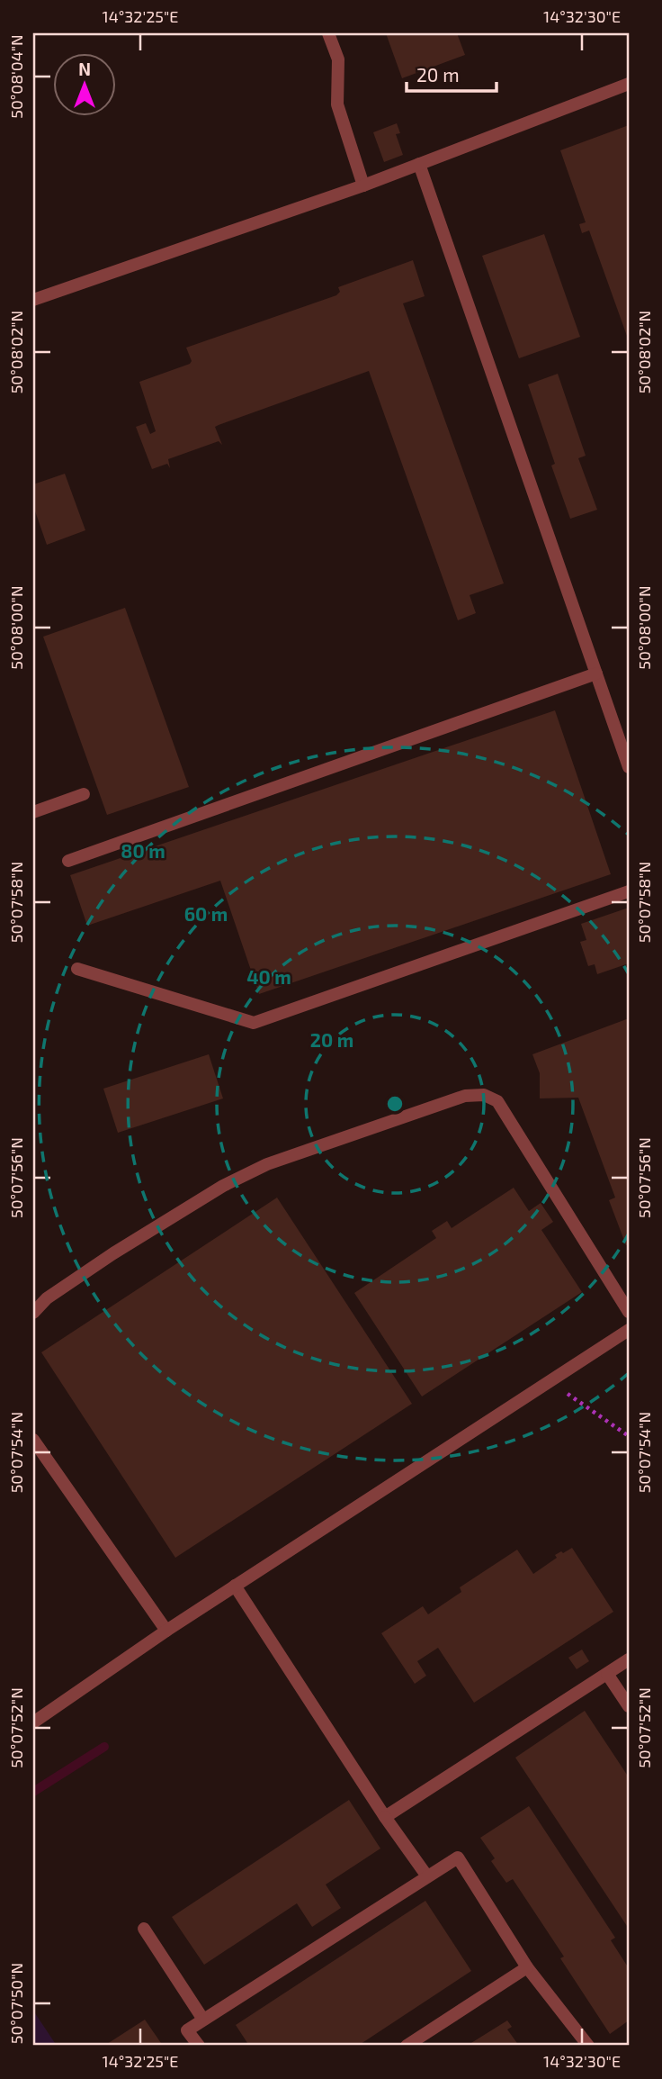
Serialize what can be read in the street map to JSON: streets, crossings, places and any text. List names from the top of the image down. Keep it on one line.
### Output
{"scale_bar":"20 m","north":"top","coordinates":["14°32'25\"E","14°32'30\"E","50°08'04\"N","50°08'02\"N","50°08'00\"N","50°07'58\"N","50°07'56\"N","50°07'54\"N","50°07'52\"N","50°07'50\"N"],"rings":["80 m","60 m","40 m","20 m"]}
